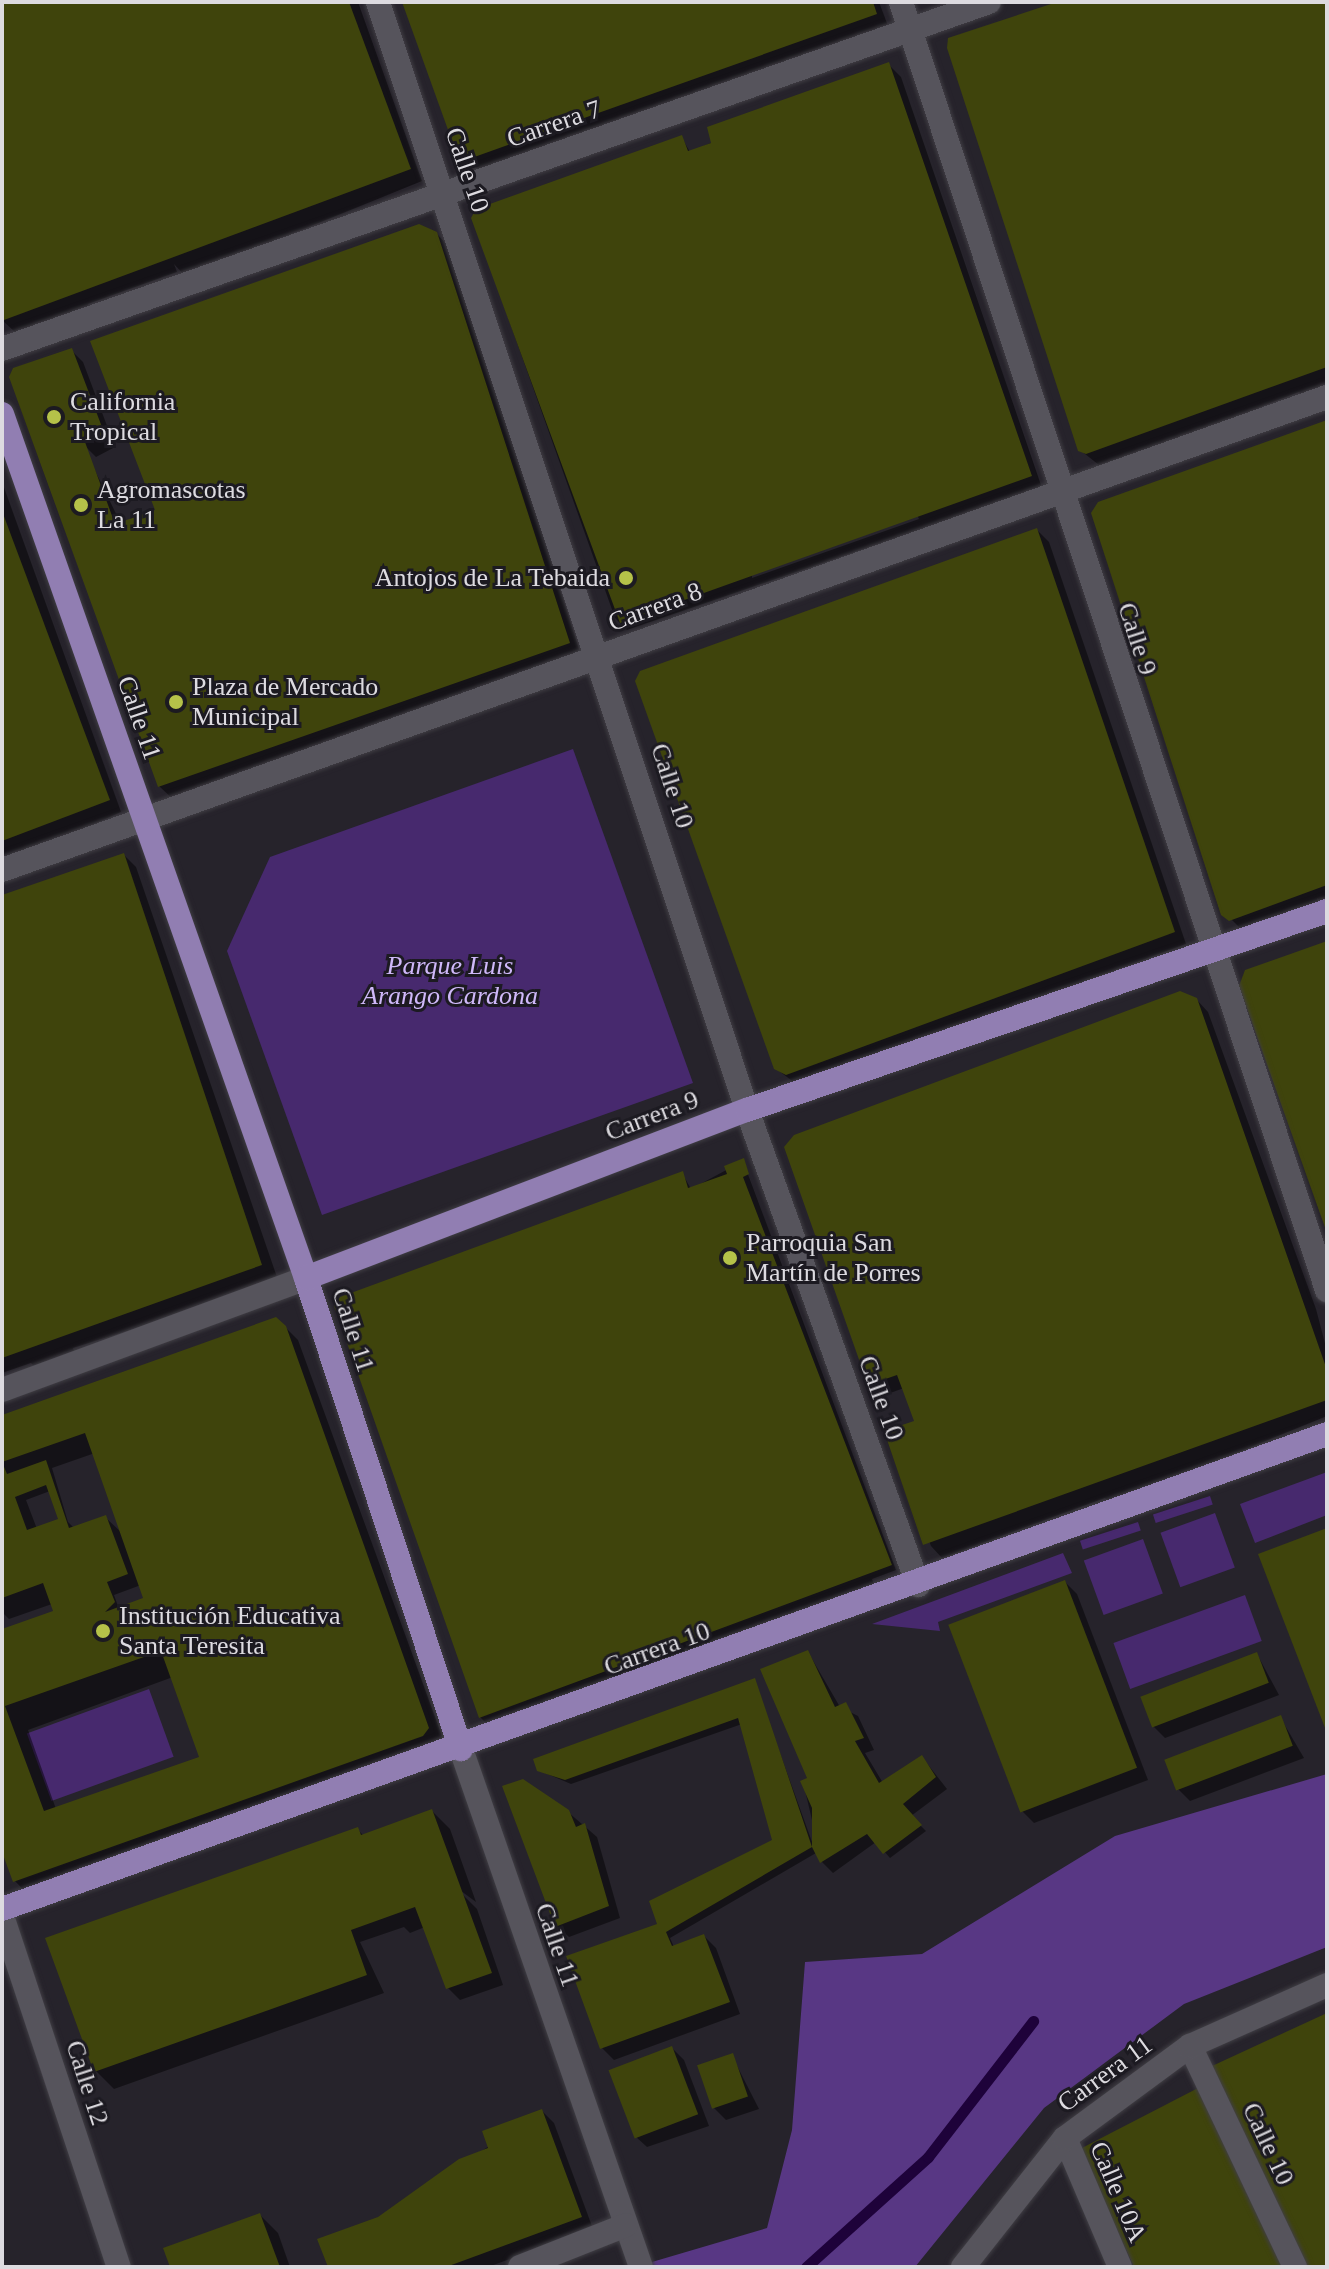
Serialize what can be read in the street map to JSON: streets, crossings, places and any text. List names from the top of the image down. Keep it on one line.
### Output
{"streets":{"main road":["Calle 11","Carrera 9","Carrera 10"],"street":["Carrera 7","Calle 10","Carrera 8","Calle 9","Carrera 11","Calle 12","Calle 10A"]},"crossings":[["Carrera 7","Calle 10"],["Carrera 7","Calle 9"],["Calle 10","Carrera 8"],["Calle 10","Carrera 9"],["Calle 10","Carrera 10"],["Calle 10","Carrera 11"],["Carrera 8","Calle 9"],["Carrera 8","Calle 11"],["Calle 9","Carrera 9"],["Calle 11","Carrera 9"],["Calle 11","Carrera 10"],["Carrera 11","Calle 10A"]],"parks":["Parque Luis Arango Cardona"],"places":["California Tropical","Agromascotas La 11","Antojos de La Tebaida","Plaza de Mercado Municipal","Parroquia San Martín de Porres","Institución Educativa Santa Teresita"]}
